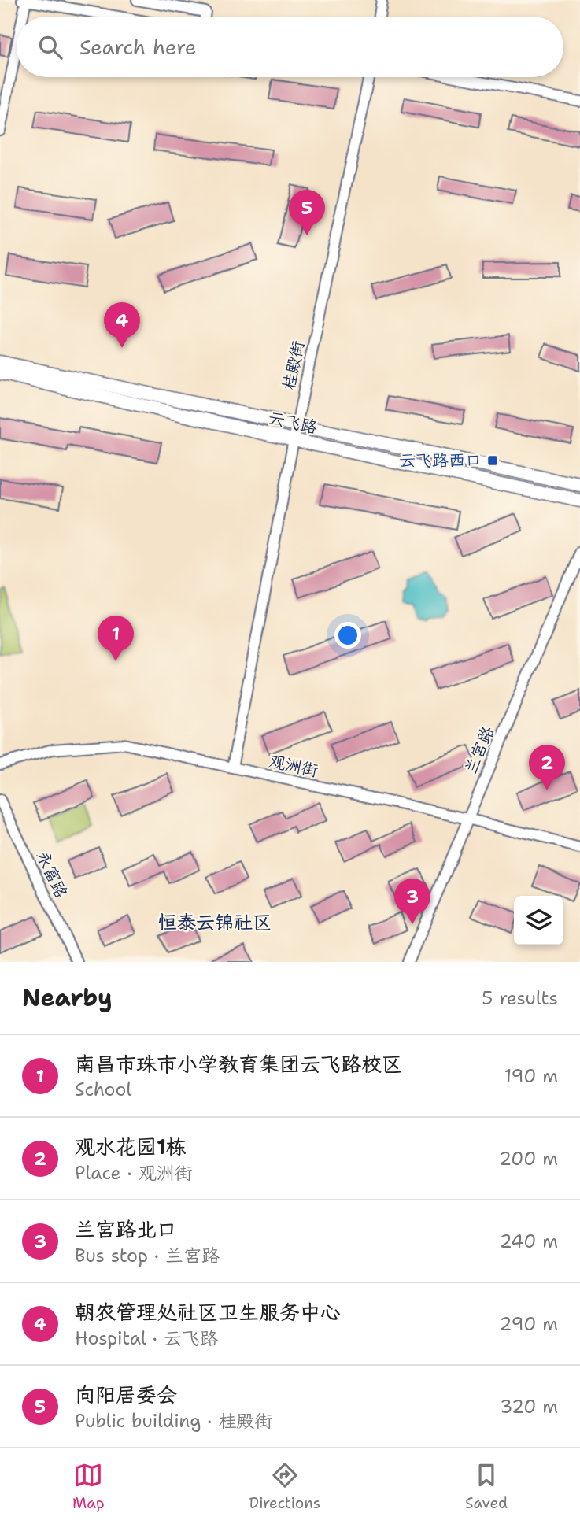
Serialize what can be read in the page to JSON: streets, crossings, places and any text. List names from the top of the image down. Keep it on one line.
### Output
{"streets":{"main road":["云飞路"],"street":["桂殿街","兰宫路","观洲街","永富路"]},"crossings":[["桂殿街","云飞路"],["桂殿街","观洲街"],["兰宫路","观洲街"]],"districts":["恒泰云锦社区"],"places":{"transit":["云飞路西口"]},"page":{"search":"Search here","pins":["5","4","1","2","3"],"heading":["Nearby","5 results"],"list":[{"mark":"1","name":"南昌市珠市小学教育集团云飞路校区","note":"School","value":"190 m"},{"mark":"2","name":"观水花园1栋","note":"Place · 观洲街","value":"200 m"},{"mark":"3","name":"兰宫路北口","note":"Bus stop · 兰宫路","value":"240 m"},{"mark":"4","name":"朝农管理处社区卫生服务中心","note":"Hospital · 云飞路","value":"290 m"},{"mark":"5","name":"向阳居委会","note":"Public building · 桂殿街","value":"320 m"}],"nav":["Map","Directions","Saved"]}}
